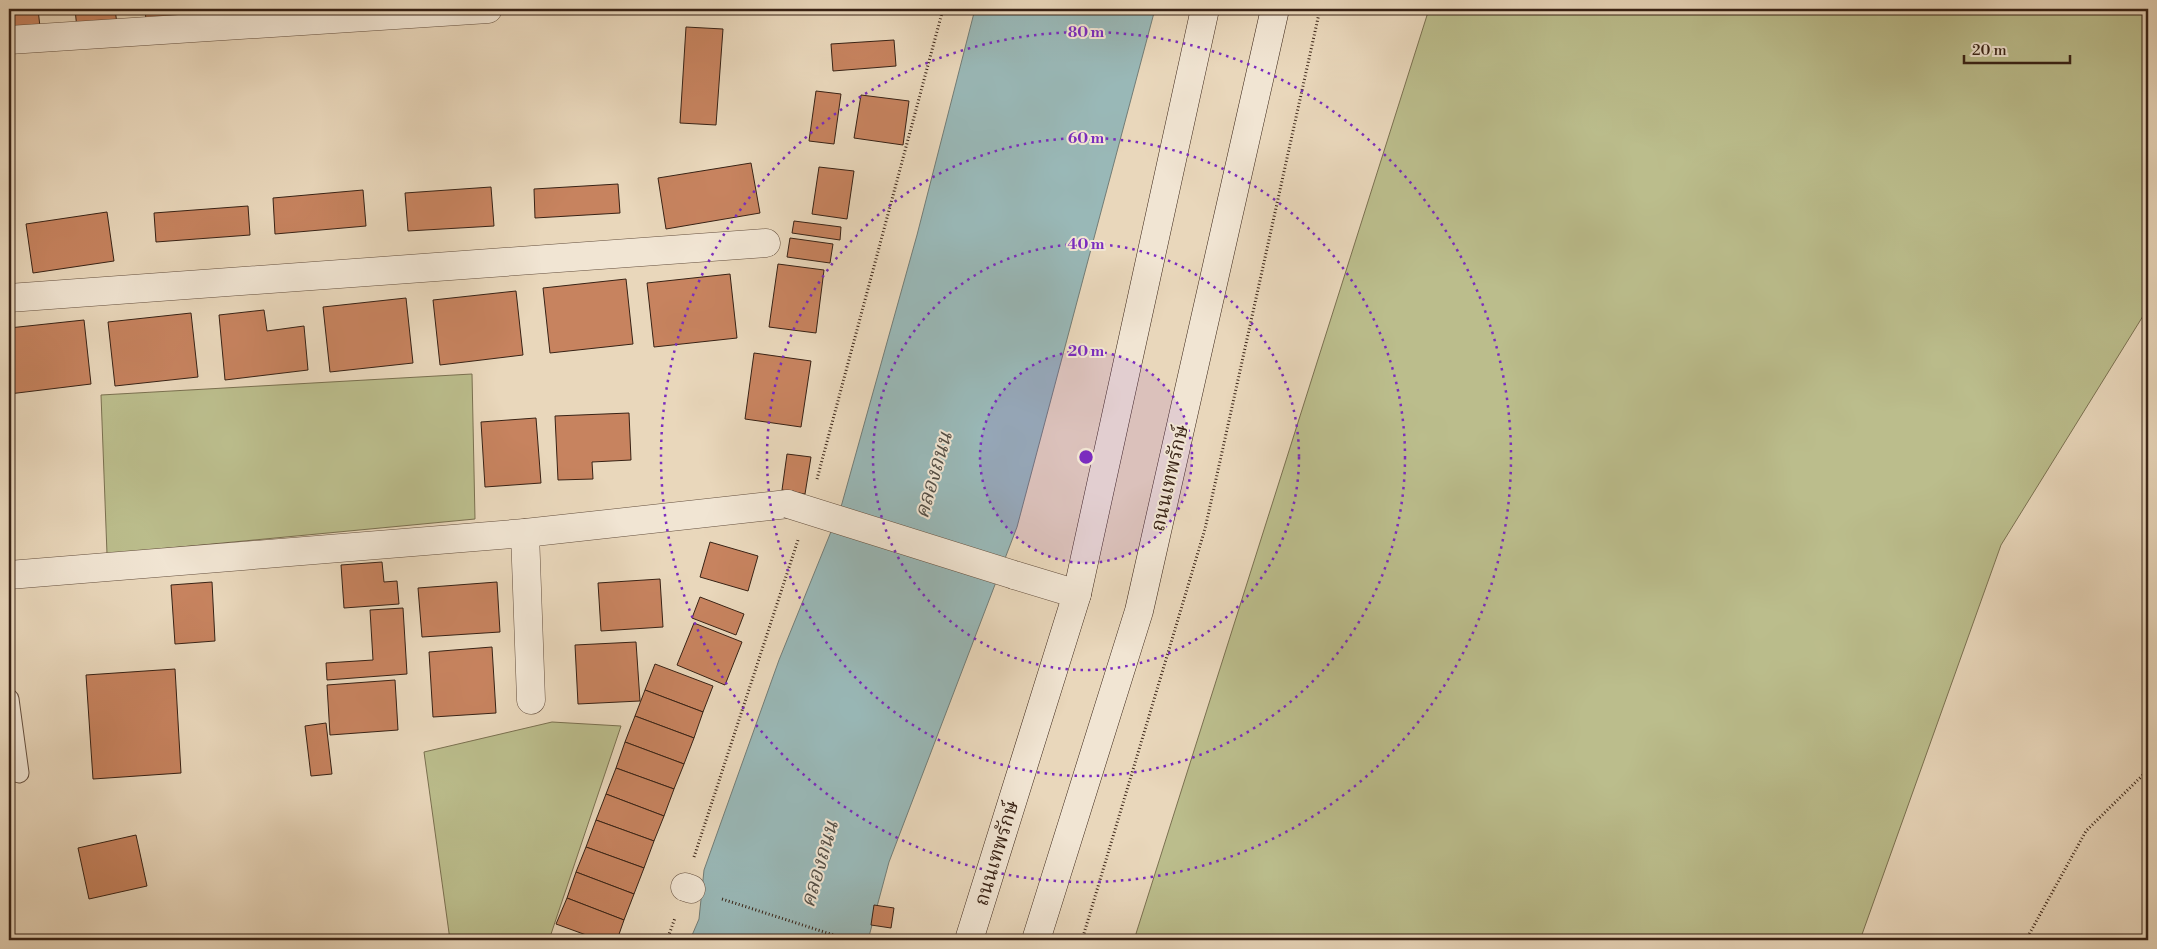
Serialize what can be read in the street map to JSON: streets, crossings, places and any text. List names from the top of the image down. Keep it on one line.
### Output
{"streets":{"street":["ถนนเทพรักษ์"]},"water":["คลองถนน"],"scale_bar":"20 m","rings":["80 m","60 m","40 m","20 m"]}
